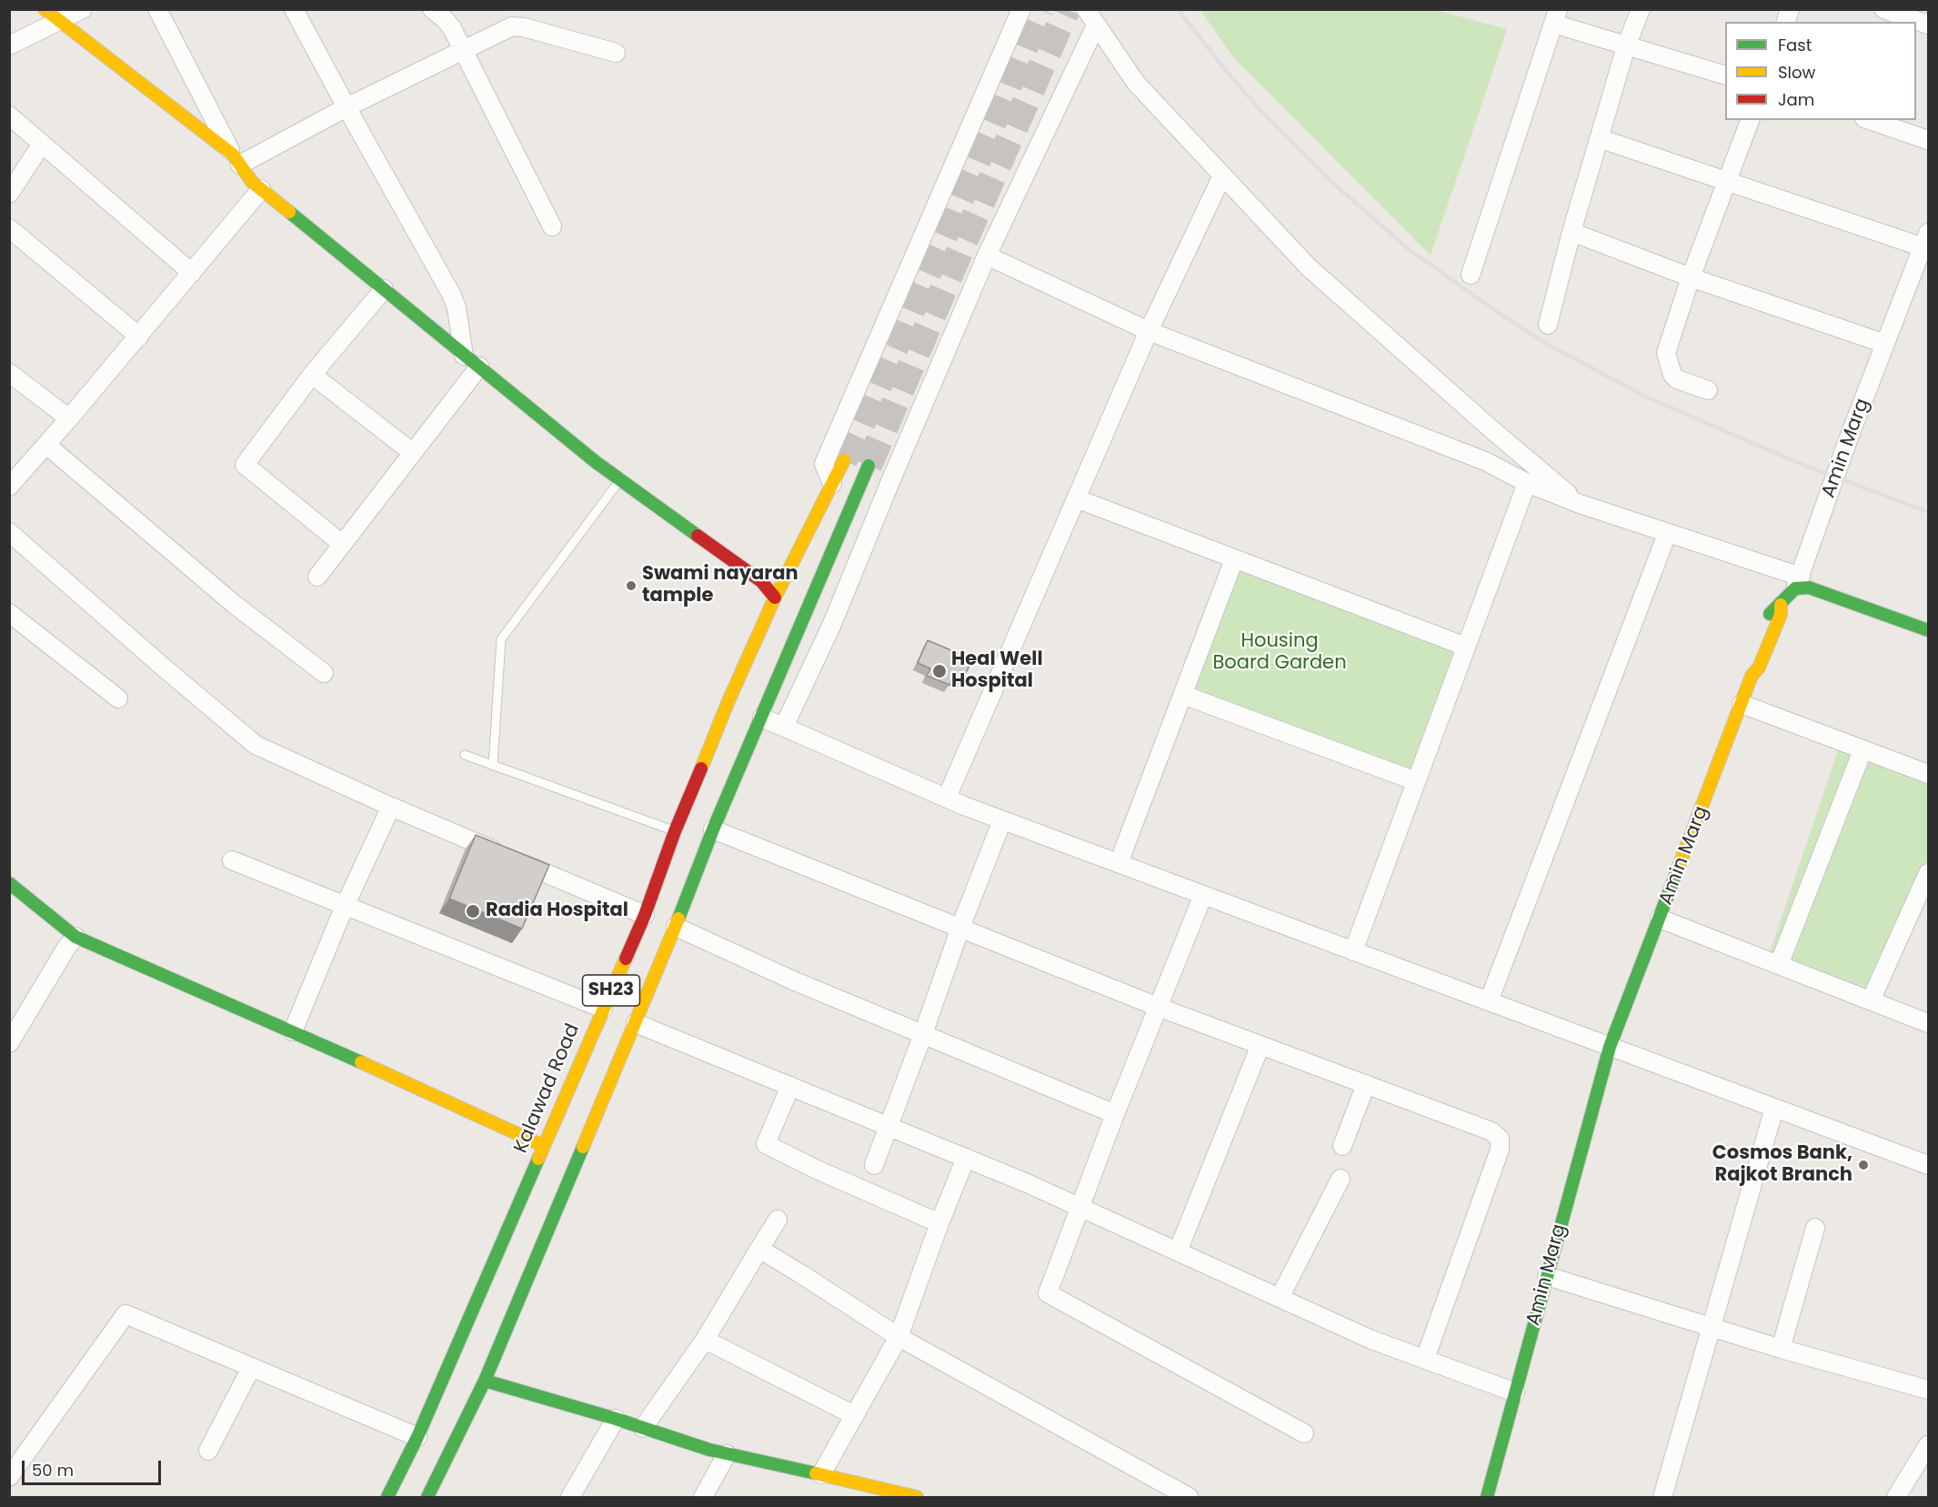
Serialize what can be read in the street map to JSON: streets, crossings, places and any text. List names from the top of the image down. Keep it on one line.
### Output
{"streets":{"main road":["Amin Marg","SH23","Kalawad Road"]},"crossings":[["SH23","Kalawad Road"]],"parks":["Housing Board Garden"],"places":["Swami nayaran tample","Heal Well Hospital","Radia Hospital","Cosmos Bank, Rajkot Branch"],"legend":["Fast","Slow","Jam"],"scale_bar":"50 m"}
